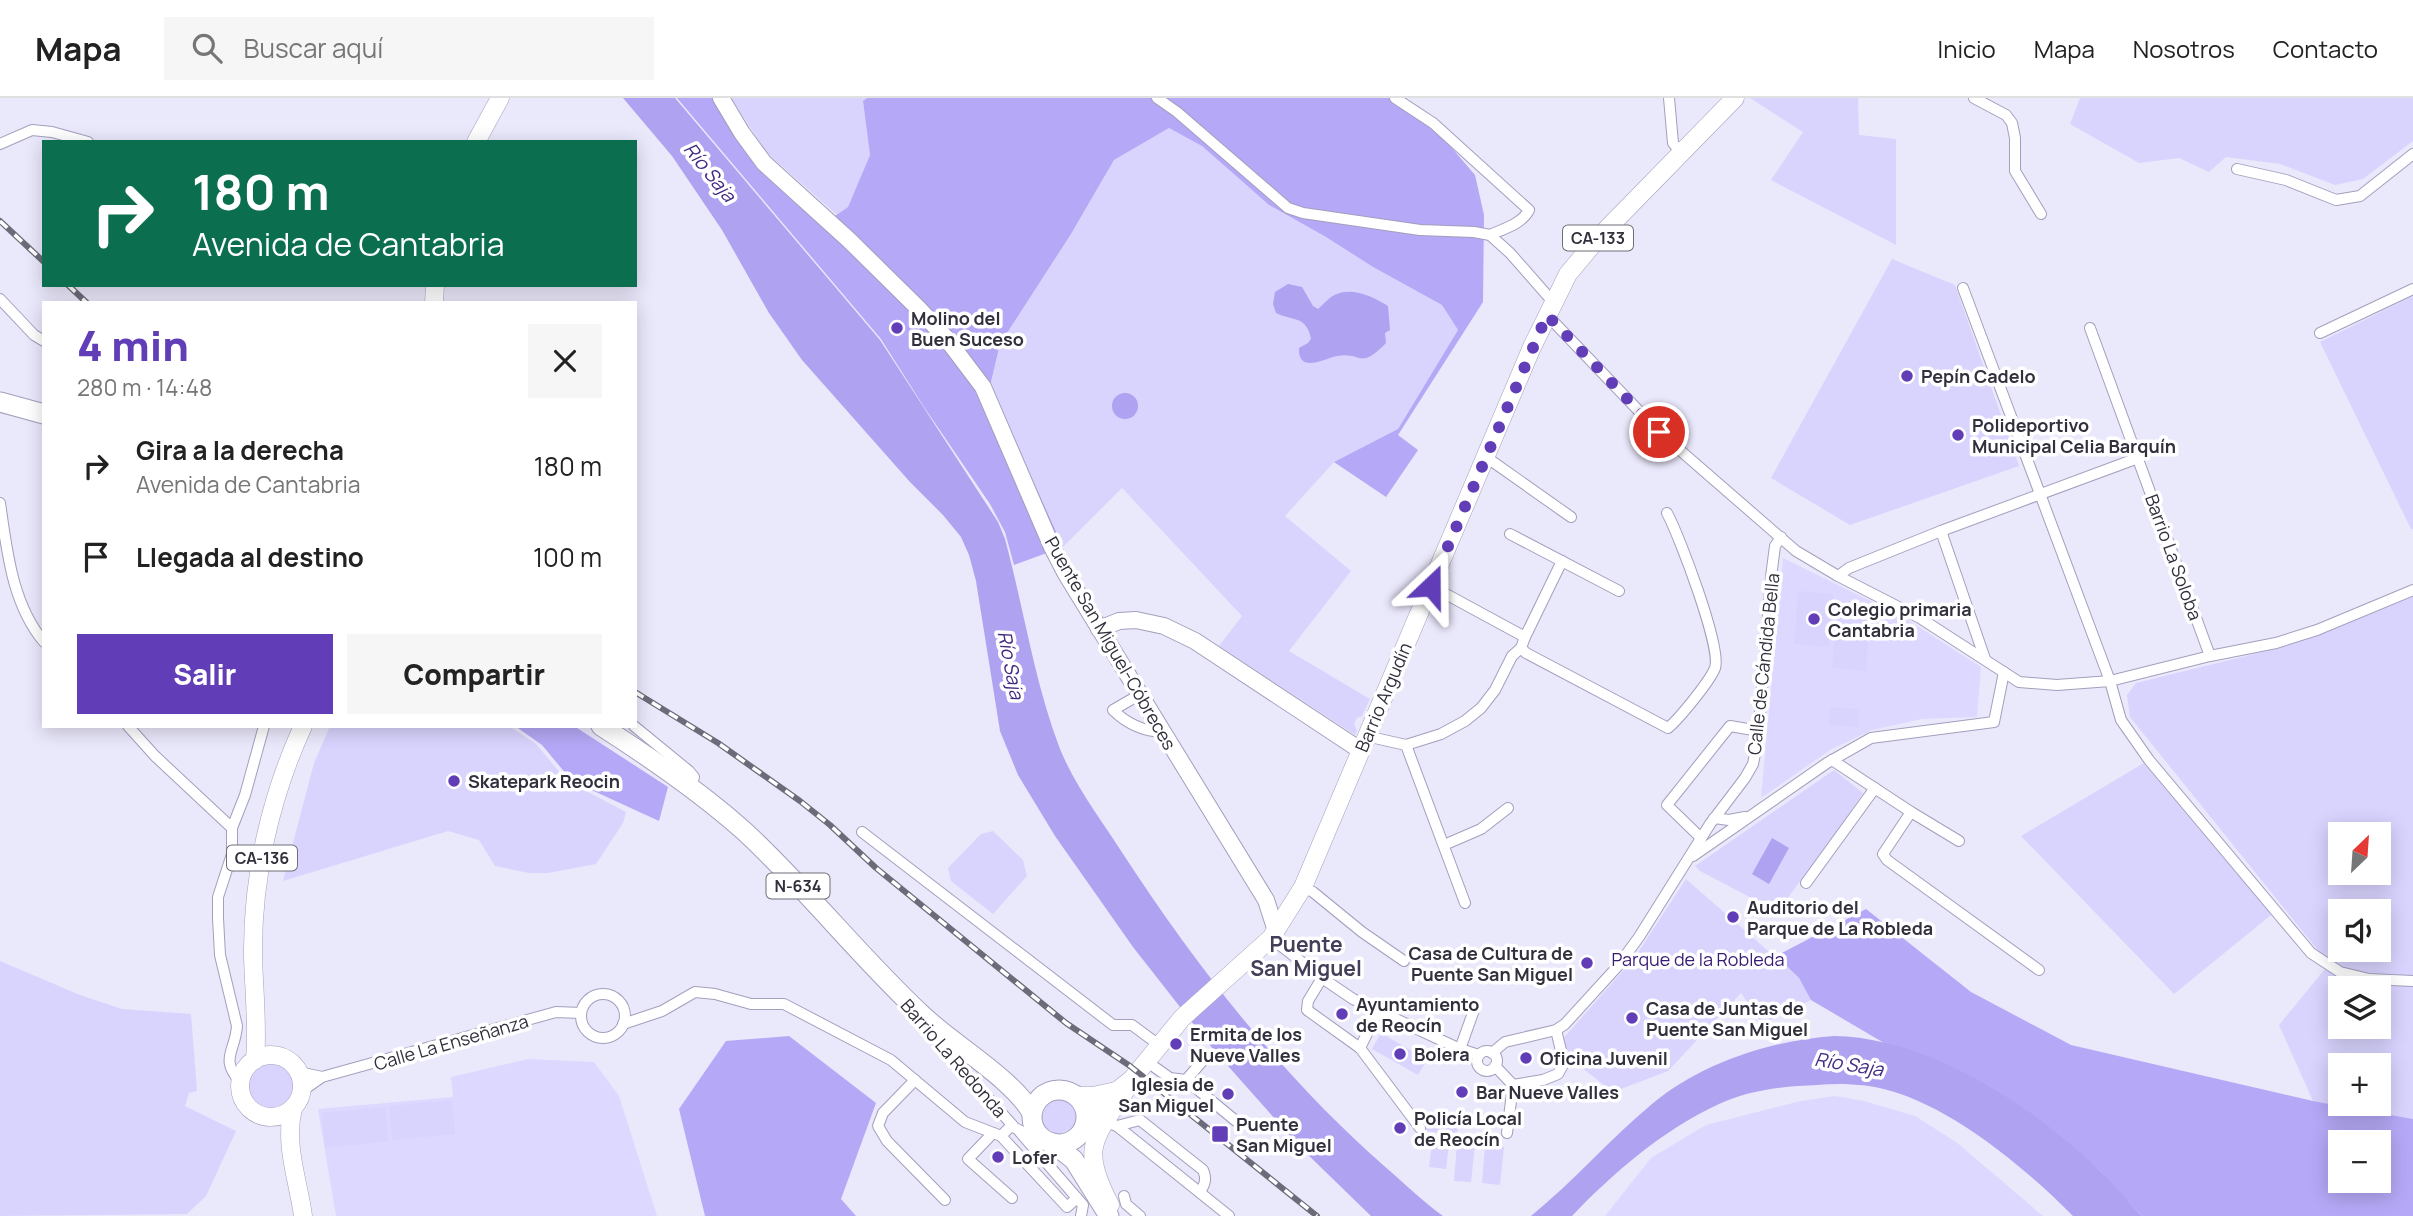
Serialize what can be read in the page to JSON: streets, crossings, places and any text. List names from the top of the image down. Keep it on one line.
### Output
{"streets":{"highway":["N-634"],"main road":["CA-133","Barrio Argudín","CA-136"],"street":["Barrio La Soloba","Puente San Miguel-Cóbreces","Calle de Cándida Bella","Calle La Enseñanza","Barrio La Redonda"]},"crossings":[["CA-133","Barrio Argudín"],["CA-133","N-634"],["Puente San Miguel-Cóbreces","Barrio Argudín"],["N-634","Barrio La Redonda"]],"districts":["Puente San Miguel"],"water":["Río Saja"],"parks":["Parque de la Robleda"],"places":{"other":["Molino del Buen Suceso","Pepín Cadelo","Polideportivo Municipal Celia Barquín","Colegio primaria Cantabria","Skatepark Reocin","Auditorio del Parque de La Robleda","Casa de Cultura de Puente San Miguel","Ayuntamiento de Reocín","Casa de Juntas de Puente San Miguel","Ermita de los Nueve Valles","Bolera","Oficina Juvenil","Bar Nueve Valles","Iglesia de San Miguel","Policía Local de Reocín","Lofer"],"transit":["Puente San Miguel"]},"north":"top right","page":{"header":"Mapa","search":"Buscar aquí","nav":["Inicio","Mapa","Nosotros","Contacto"],"turn":["180 m","Avenida de Cantabria"],"heading":["4 min","280 m · 14:48"],"list":[{"name":"Gira a la derecha","note":"Avenida de Cantabria","value":"180 m"},{"name":"Llegada al destino","value":"100 m"}],"buttons":["Salir","Compartir"],"map_buttons":["+","−"]}}
